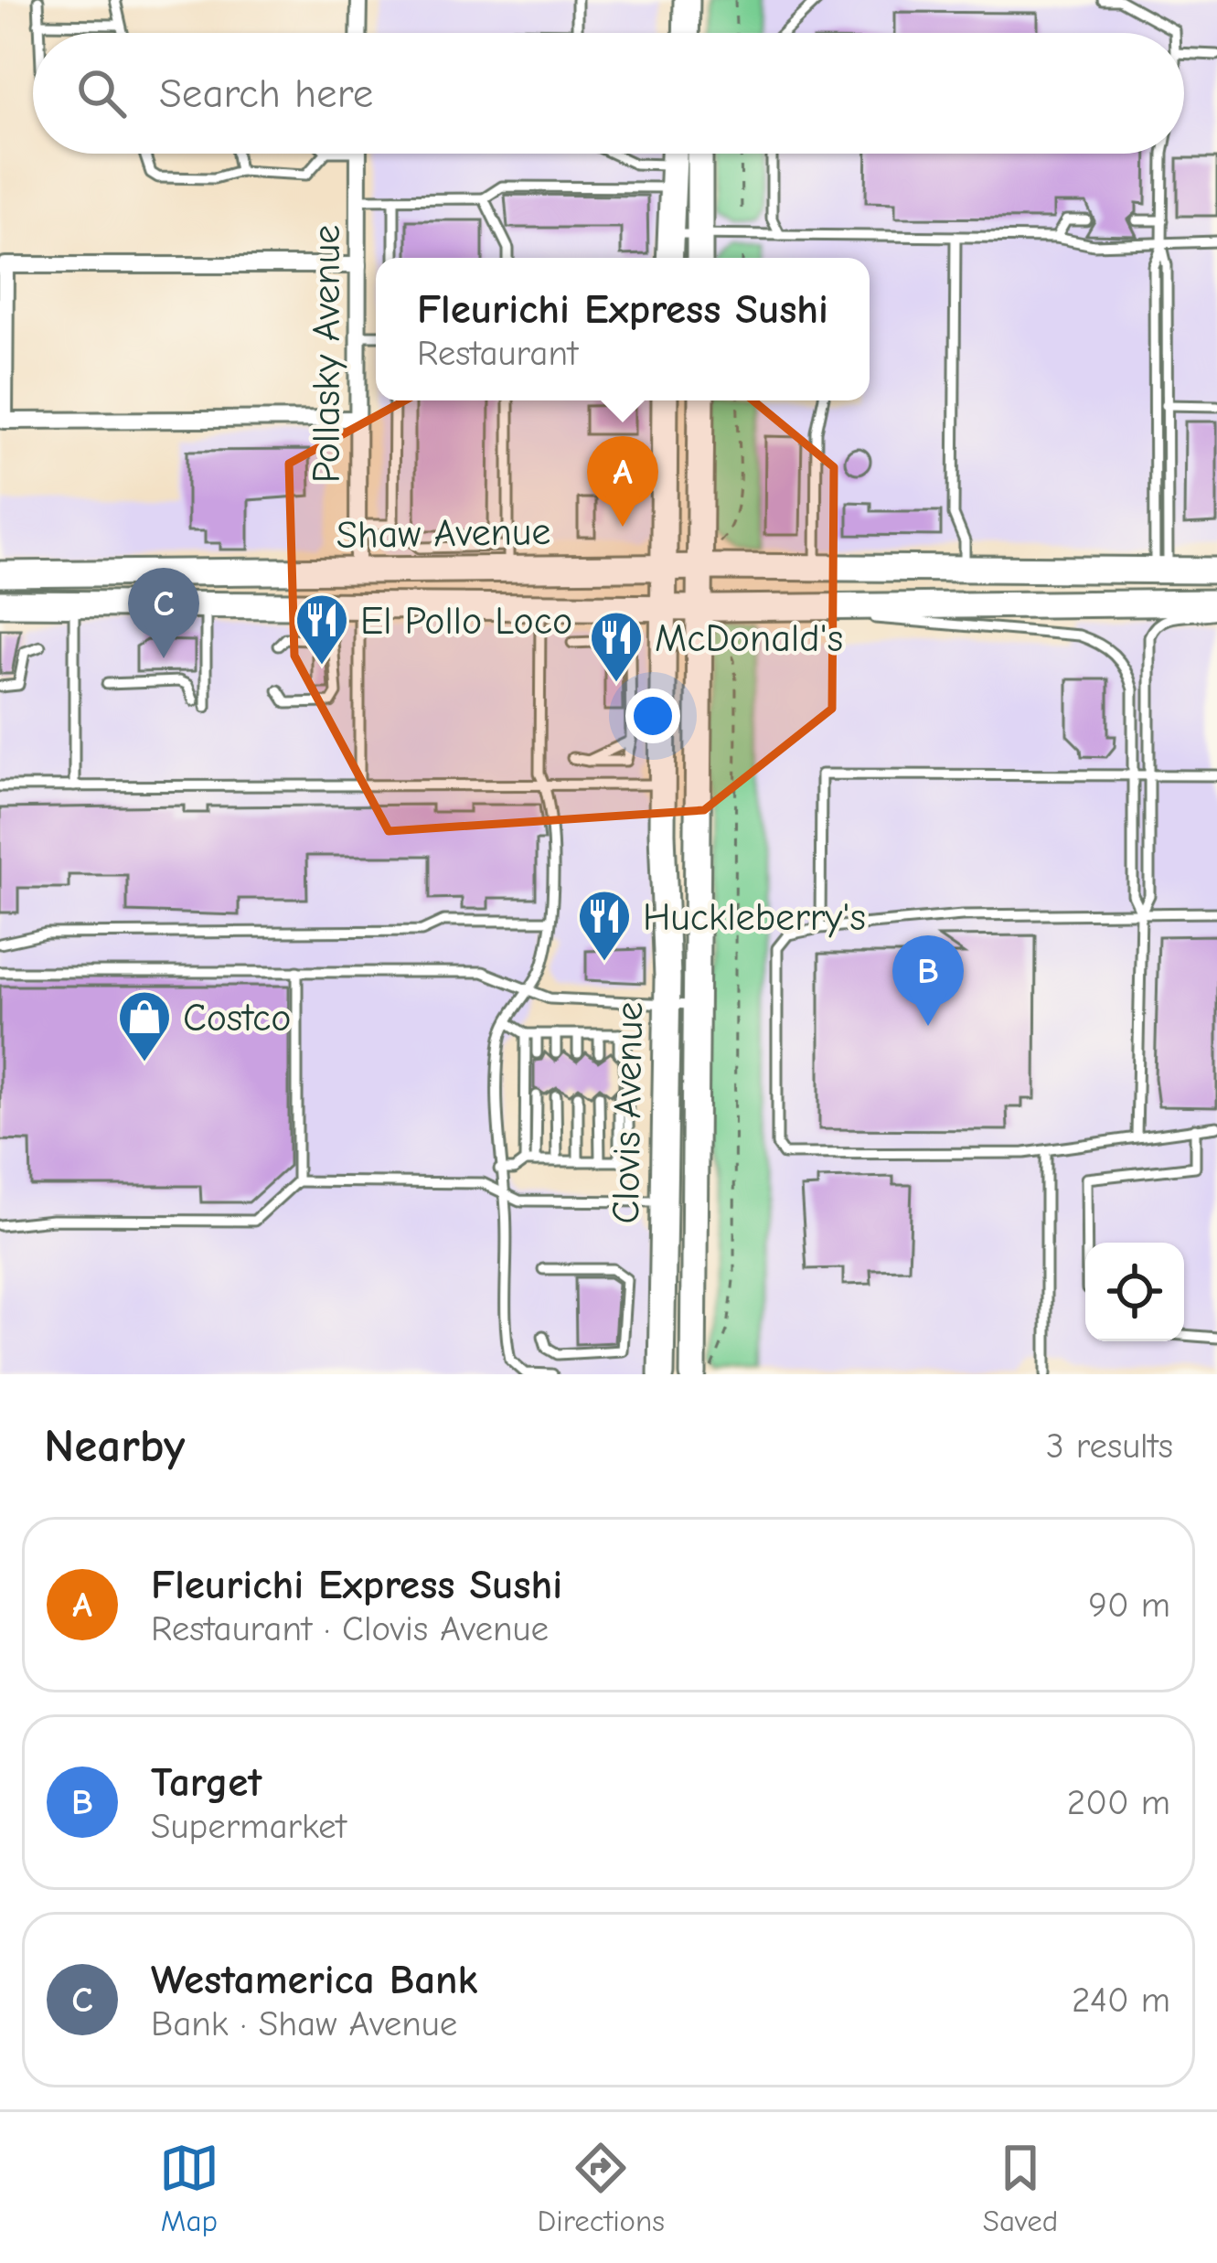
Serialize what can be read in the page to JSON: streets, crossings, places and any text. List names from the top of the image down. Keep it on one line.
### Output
{"streets":{"main road":["Shaw Avenue","Clovis Avenue"],"street":["Pollasky Avenue"]},"crossings":[["Pollasky Avenue","Shaw Avenue"],["Shaw Avenue","Clovis Avenue"]],"places":{"restaurant":["El Pollo Loco","McDonald's","Huckleberry's"],"shop":["Costco"]},"page":{"search":"Search here","popup":["Fleurichi Express Sushi","Restaurant"],"pins":["A","C","B"],"heading":["Nearby","3 results"],"list":[{"mark":"A","name":"Fleurichi Express Sushi","note":"Restaurant · Clovis Avenue","value":"90 m"},{"mark":"B","name":"Target","note":"Supermarket","value":"200 m"},{"mark":"C","name":"Westamerica Bank","note":"Bank · Shaw Avenue","value":"240 m"}],"nav":["Map","Directions","Saved"]}}
